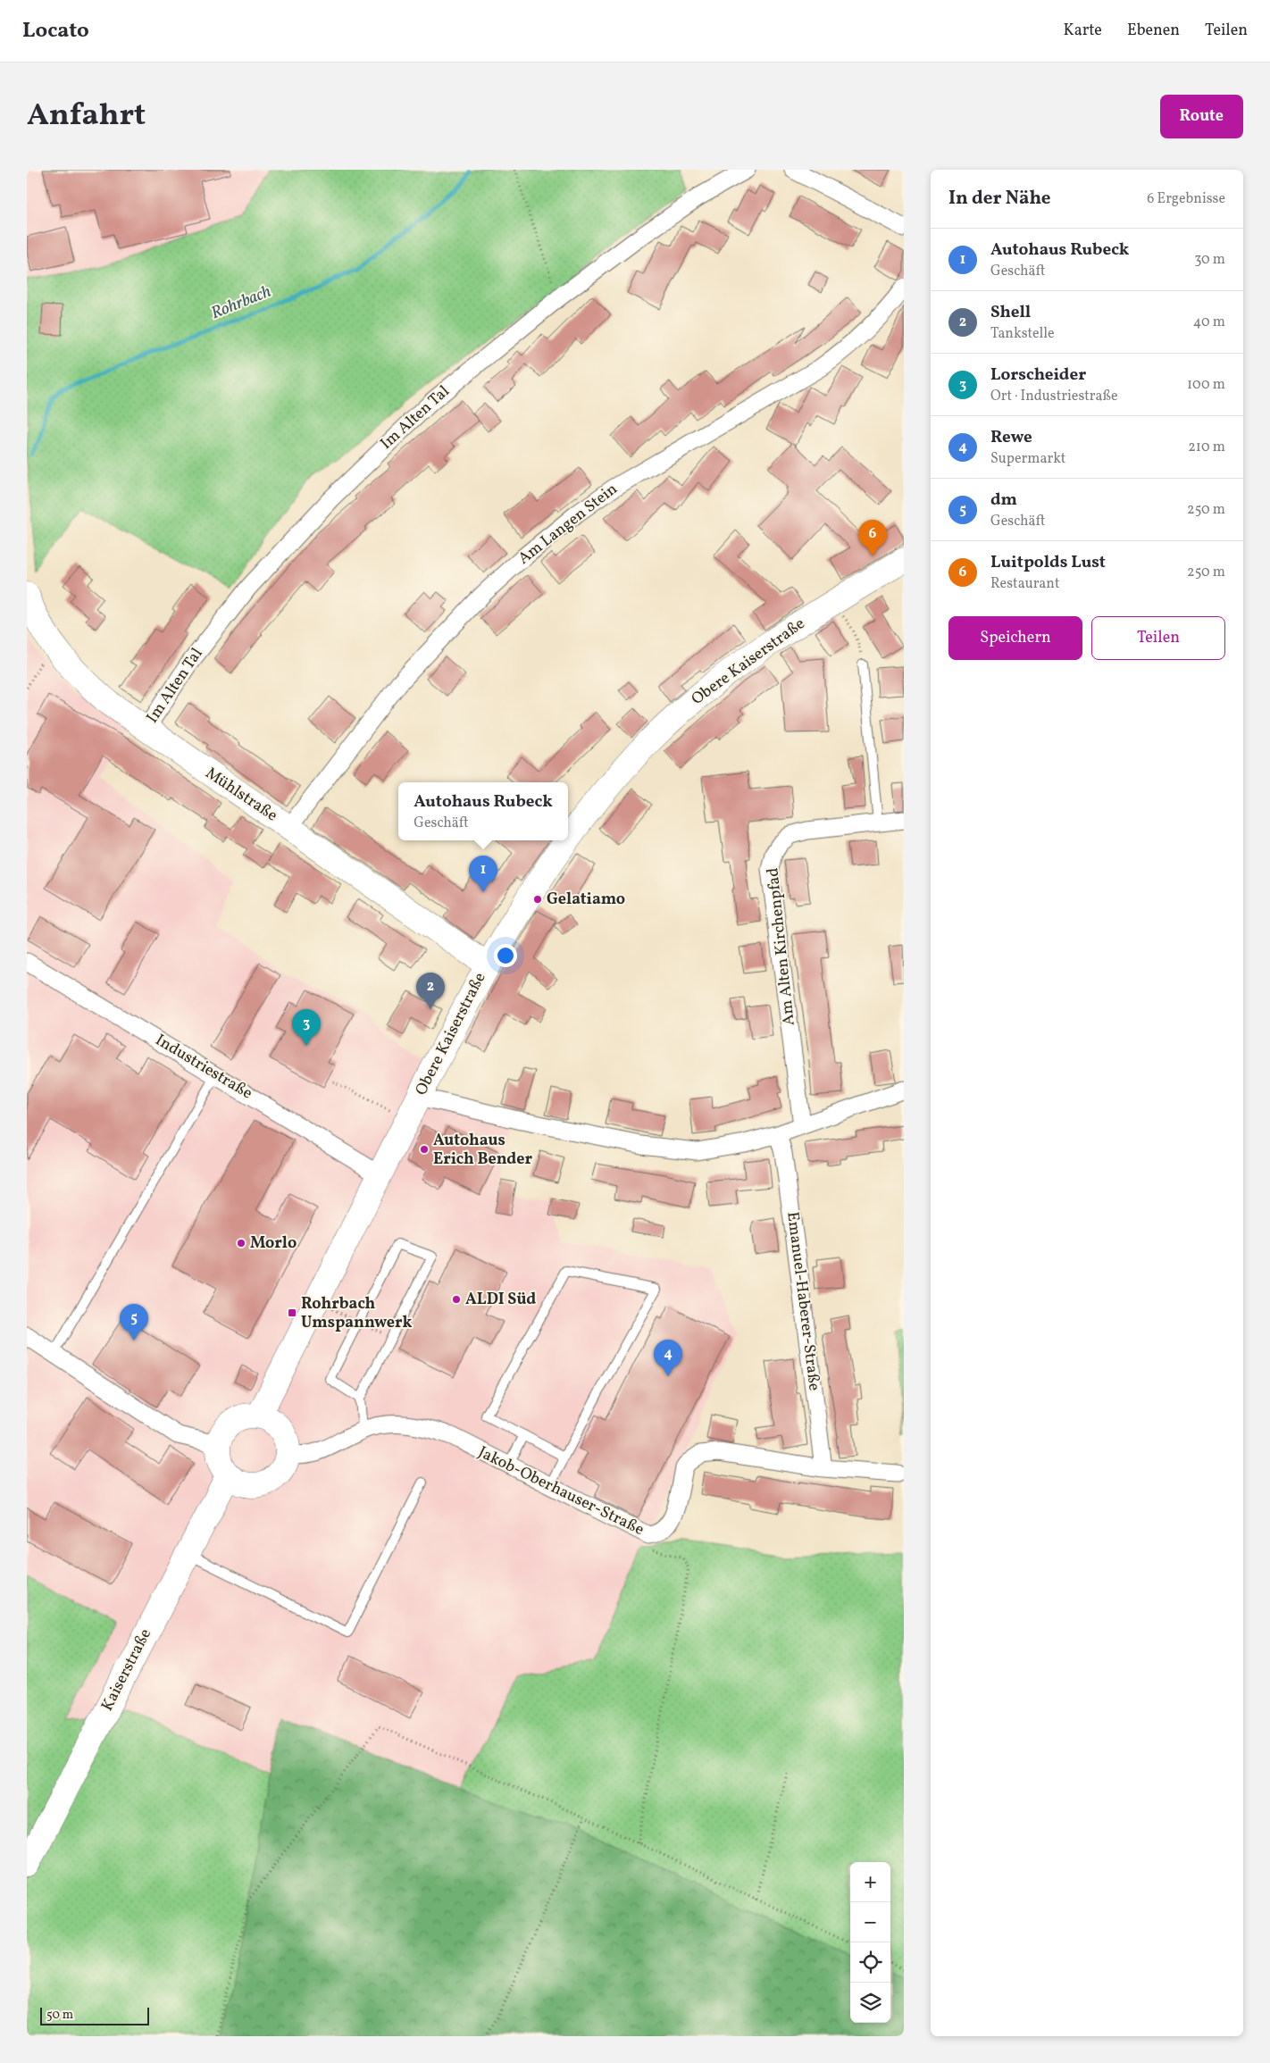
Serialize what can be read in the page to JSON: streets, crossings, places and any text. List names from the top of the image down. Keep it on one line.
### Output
{"streets":{"main road":["Obere Kaiserstraße","Mühlstraße","Kaiserstraße"],"street":["Im Alten Tal","Am Langen Stein","Am Alten Kirchenpfad","Industriestraße","Emanuel-Haberer-Straße","Jakob-Oberhauser-Straße"]},"crossings":[["Im Alten Tal","Mühlstraße"],["Am Langen Stein","Mühlstraße"],["Obere Kaiserstraße","Mühlstraße"],["Obere Kaiserstraße","Industriestraße"],["Obere Kaiserstraße","Jakob-Oberhauser-Straße"],["Obere Kaiserstraße","Kaiserstraße"],["Emanuel-Haberer-Straße","Jakob-Oberhauser-Straße"],["Jakob-Oberhauser-Straße","Kaiserstraße"]],"water":["Rohrbach"],"places":{"other":["Gelatiamo","Autohaus Erich Bender","Morlo","ALDI Süd"],"transit":["Rohrbach Umspannwerk"]},"scale_bar":"50 m","page":{"header":"Locato","nav":["Karte","Ebenen","Teilen"],"title":"Anfahrt","buttons":["Route",["Speichern","Teilen"]],"heading":["In der Nähe","6 Ergebnisse"],"list":[{"mark":"1","name":"Autohaus Rubeck","note":"Geschäft","value":"30 m"},{"mark":"2","name":"Shell","note":"Tankstelle","value":"40 m"},{"mark":"3","name":"Lorscheider","note":"Ort · Industriestraße","value":"100 m"},{"mark":"4","name":"Rewe","note":"Supermarkt","value":"210 m"},{"mark":"5","name":"dm","note":"Geschäft","value":"250 m"},{"mark":"6","name":"Luitpolds Lust","note":"Restaurant","value":"250 m"}],"pins":["6","1","2","3","5","4"],"popup":["Autohaus Rubeck","Geschäft"],"map_buttons":["+","−"],"scale":"50 m"}}
